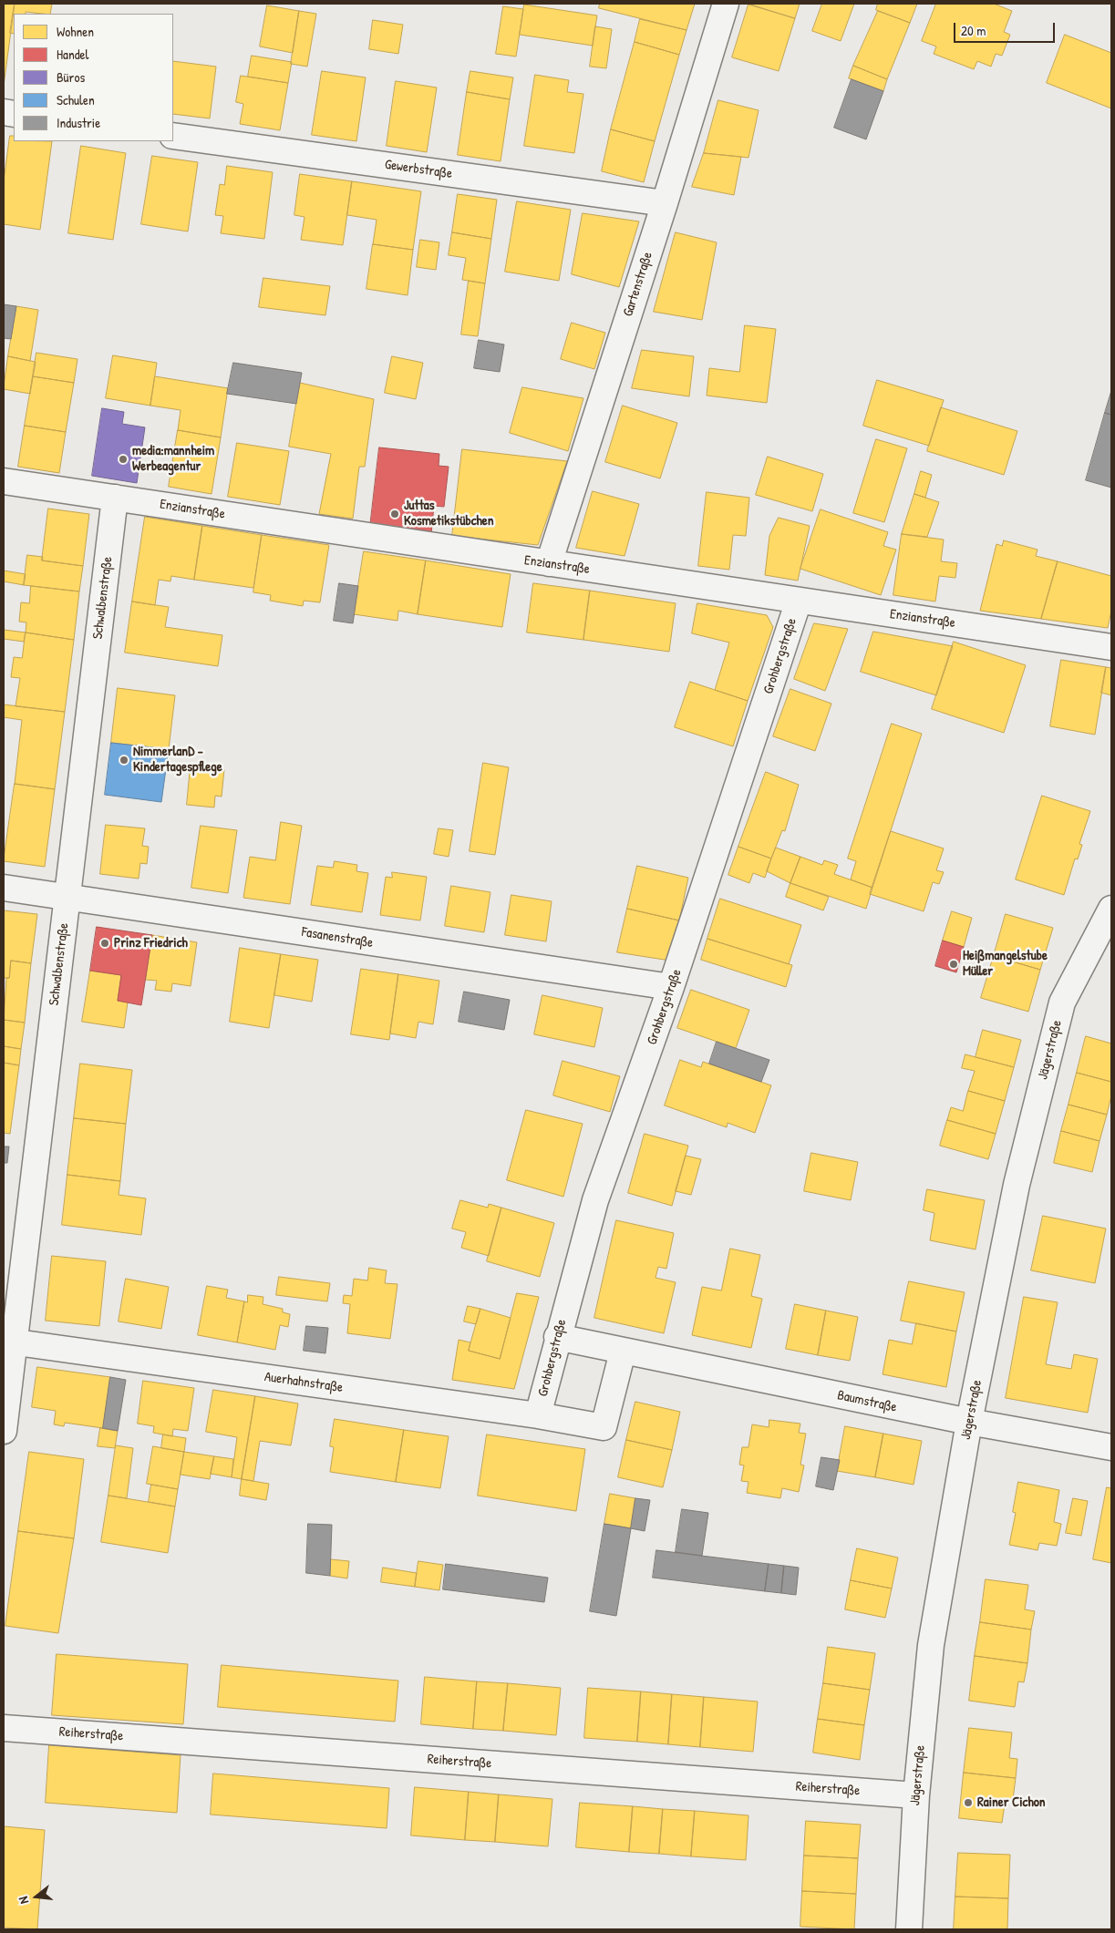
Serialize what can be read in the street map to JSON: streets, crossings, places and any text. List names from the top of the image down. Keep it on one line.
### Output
{"streets":{"street":["Gewerbstraße","Gartenstraße","Enzianstraße","Schwalbenstraße","Grohbergstraße","Fasanenstraße","Jägerstraße","Auerhahnstraße","Baumstraße","Reiherstraße"]},"crossings":[["Gewerbstraße","Gartenstraße"],["Gartenstraße","Enzianstraße"],["Enzianstraße","Schwalbenstraße"],["Enzianstraße","Grohbergstraße"],["Schwalbenstraße","Fasanenstraße"],["Schwalbenstraße","Auerhahnstraße"],["Grohbergstraße","Fasanenstraße"],["Grohbergstraße","Auerhahnstraße"],["Grohbergstraße","Baumstraße"],["Jägerstraße","Baumstraße"],["Jägerstraße","Reiherstraße"],["Auerhahnstraße","Baumstraße"]],"places":["media:mannheim Werbeagentur","Juttas Kosmetikstübchen","NimmerlanD - Kindertagespflege","Prinz Friedrich","Heißmangelstube Müller","Rainer Cichon"],"legend":["Wohnen","Handel","Büros","Schulen","Industrie"],"scale_bar":"20 m","north":"left"}
